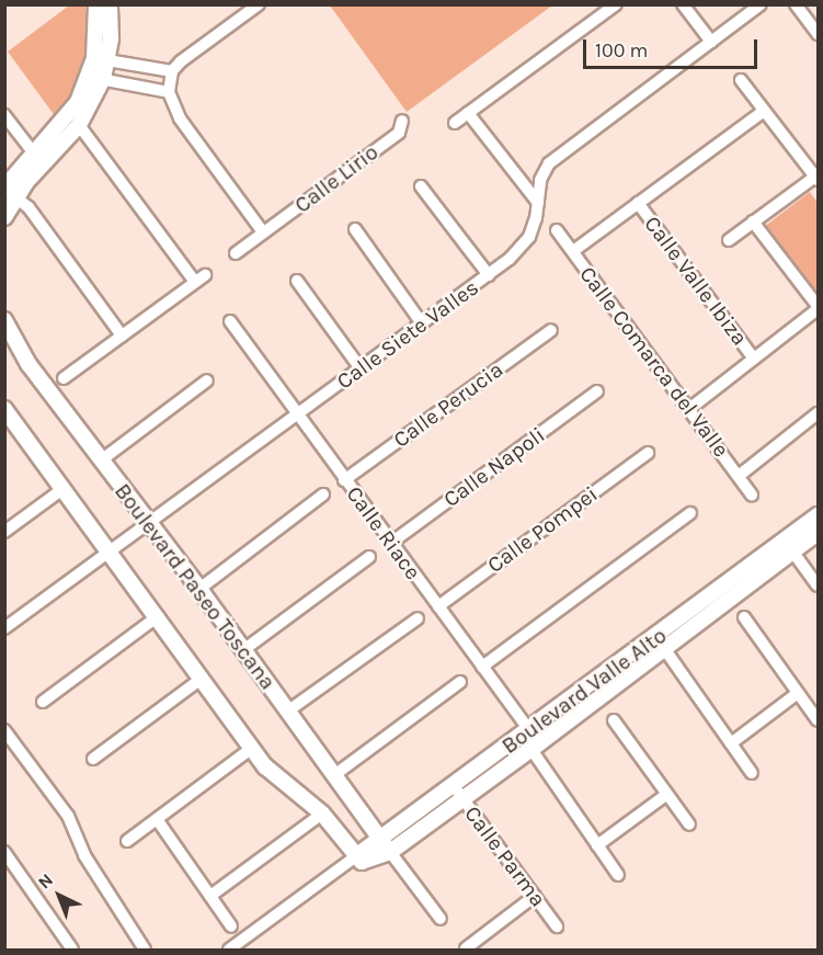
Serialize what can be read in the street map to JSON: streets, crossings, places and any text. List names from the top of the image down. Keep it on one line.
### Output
{"streets":{"street":["Calle Lirio","Calle Valle Ibiza","Calle Siete Valles","Calle Comarca del Valle","Calle Perucia","Calle Napoli","Calle Pompei","Calle Riace","Boulevard Paseo Toscana","Boulevard Valle Alto","Calle Parma"]},"crossings":[["Calle Siete Valles","Calle Riace"],["Calle Siete Valles","Boulevard Paseo Toscana"],["Calle Perucia","Calle Riace"],["Calle Napoli","Calle Riace"],["Calle Pompei","Calle Riace"],["Calle Riace","Boulevard Valle Alto"],["Boulevard Paseo Toscana","Boulevard Valle Alto"],["Boulevard Valle Alto","Calle Parma"]],"scale_bar":"100 m","north":"top left"}
